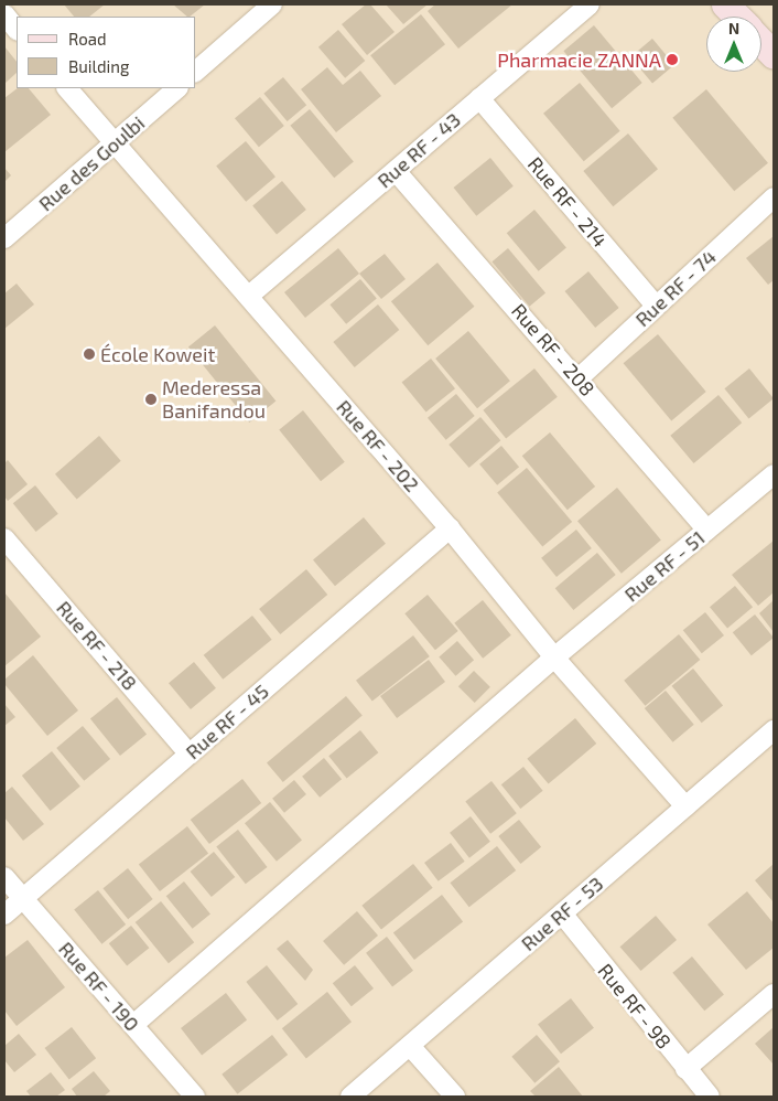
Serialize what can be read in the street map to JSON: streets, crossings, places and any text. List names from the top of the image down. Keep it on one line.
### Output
{"streets":{"street":["Rue RF - 43","Rue des Goulbi","Rue RF - 214","Rue RF - 74","Rue RF - 208","Rue RF - 202","Rue RF - 51","Rue RF - 218","Rue RF - 45","Rue RF - 53","Rue RF - 190","Rue RF - 98"]},"crossings":[["Rue RF - 43","Rue RF - 214"],["Rue RF - 43","Rue RF - 208"],["Rue RF - 43","Rue RF - 202"],["Rue des Goulbi","Rue RF - 202"],["Rue RF - 214","Rue RF - 74"],["Rue RF - 74","Rue RF - 208"],["Rue RF - 208","Rue RF - 51"],["Rue RF - 202","Rue RF - 51"],["Rue RF - 202","Rue RF - 45"],["Rue RF - 202","Rue RF - 53"],["Rue RF - 51","Rue RF - 190"],["Rue RF - 218","Rue RF - 45"],["Rue RF - 45","Rue RF - 190"],["Rue RF - 53","Rue RF - 98"]],"places":["Pharmacie ZANNA","École Koweit","Mederessa Banifandou"],"legend":["Road","Building"],"north":"top"}
